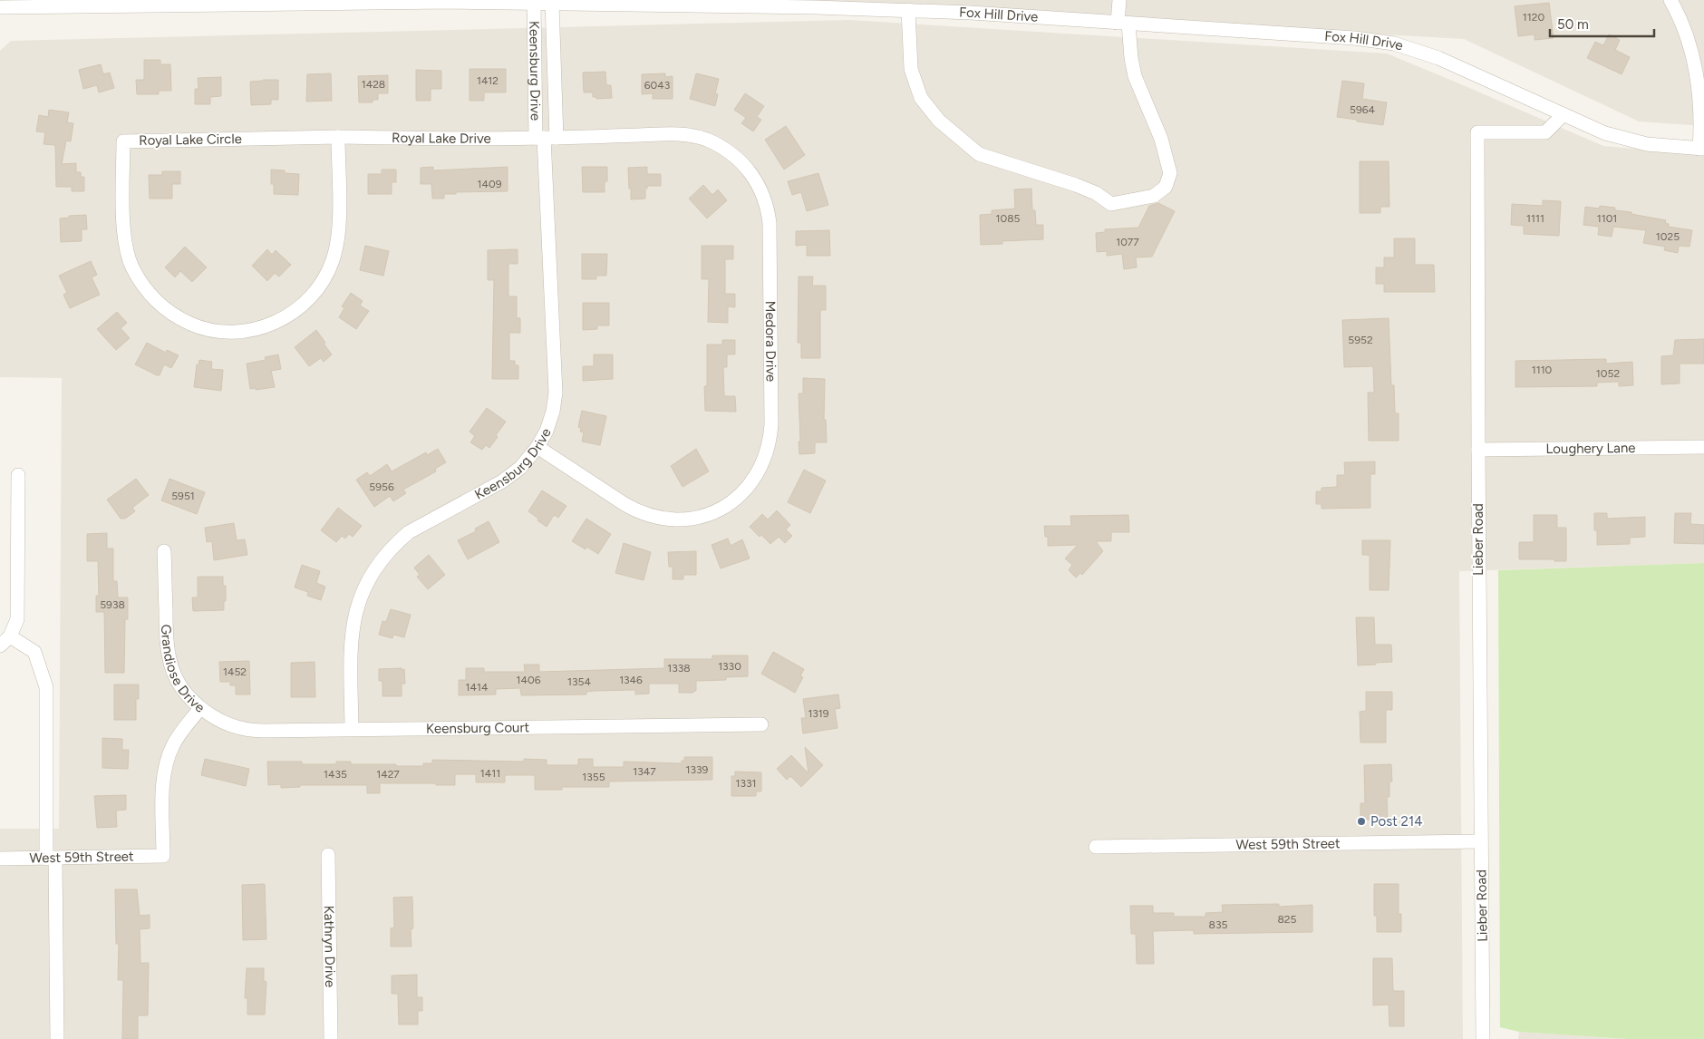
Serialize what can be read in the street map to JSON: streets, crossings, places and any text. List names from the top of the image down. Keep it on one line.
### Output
{"streets":{"street":["Fox Hill Drive","Keensburg Drive","Royal Lake Drive","Royal Lake Circle","Medora Drive","Loughery Lane","Lieber Road","Grandiose Drive","Keensburg Court","West 59th Street","Kathryn Drive"]},"crossings":[["Fox Hill Drive","Keensburg Drive"],["Fox Hill Drive","Lieber Road"],["Keensburg Drive","Royal Lake Drive"],["Keensburg Drive","Medora Drive"],["Keensburg Drive","Keensburg Court"],["Royal Lake Drive","Royal Lake Circle"],["Royal Lake Drive","Medora Drive"],["Loughery Lane","Lieber Road"],["Lieber Road","West 59th Street"],["Grandiose Drive","Keensburg Court"],["Grandiose Drive","West 59th Street"]],"places":["Post 214"],"house_numbers":["1120","1412","1428","6043","5964","1409","1085","1111","1101","1025","1077","5952","1110","1052","5956","5951","5938","1330","1338","1452","1406","1346","1354","1414","1319","1339","1347","1411","1435","1427","1355","1331","825","835"],"scale_bar":"50 m"}
